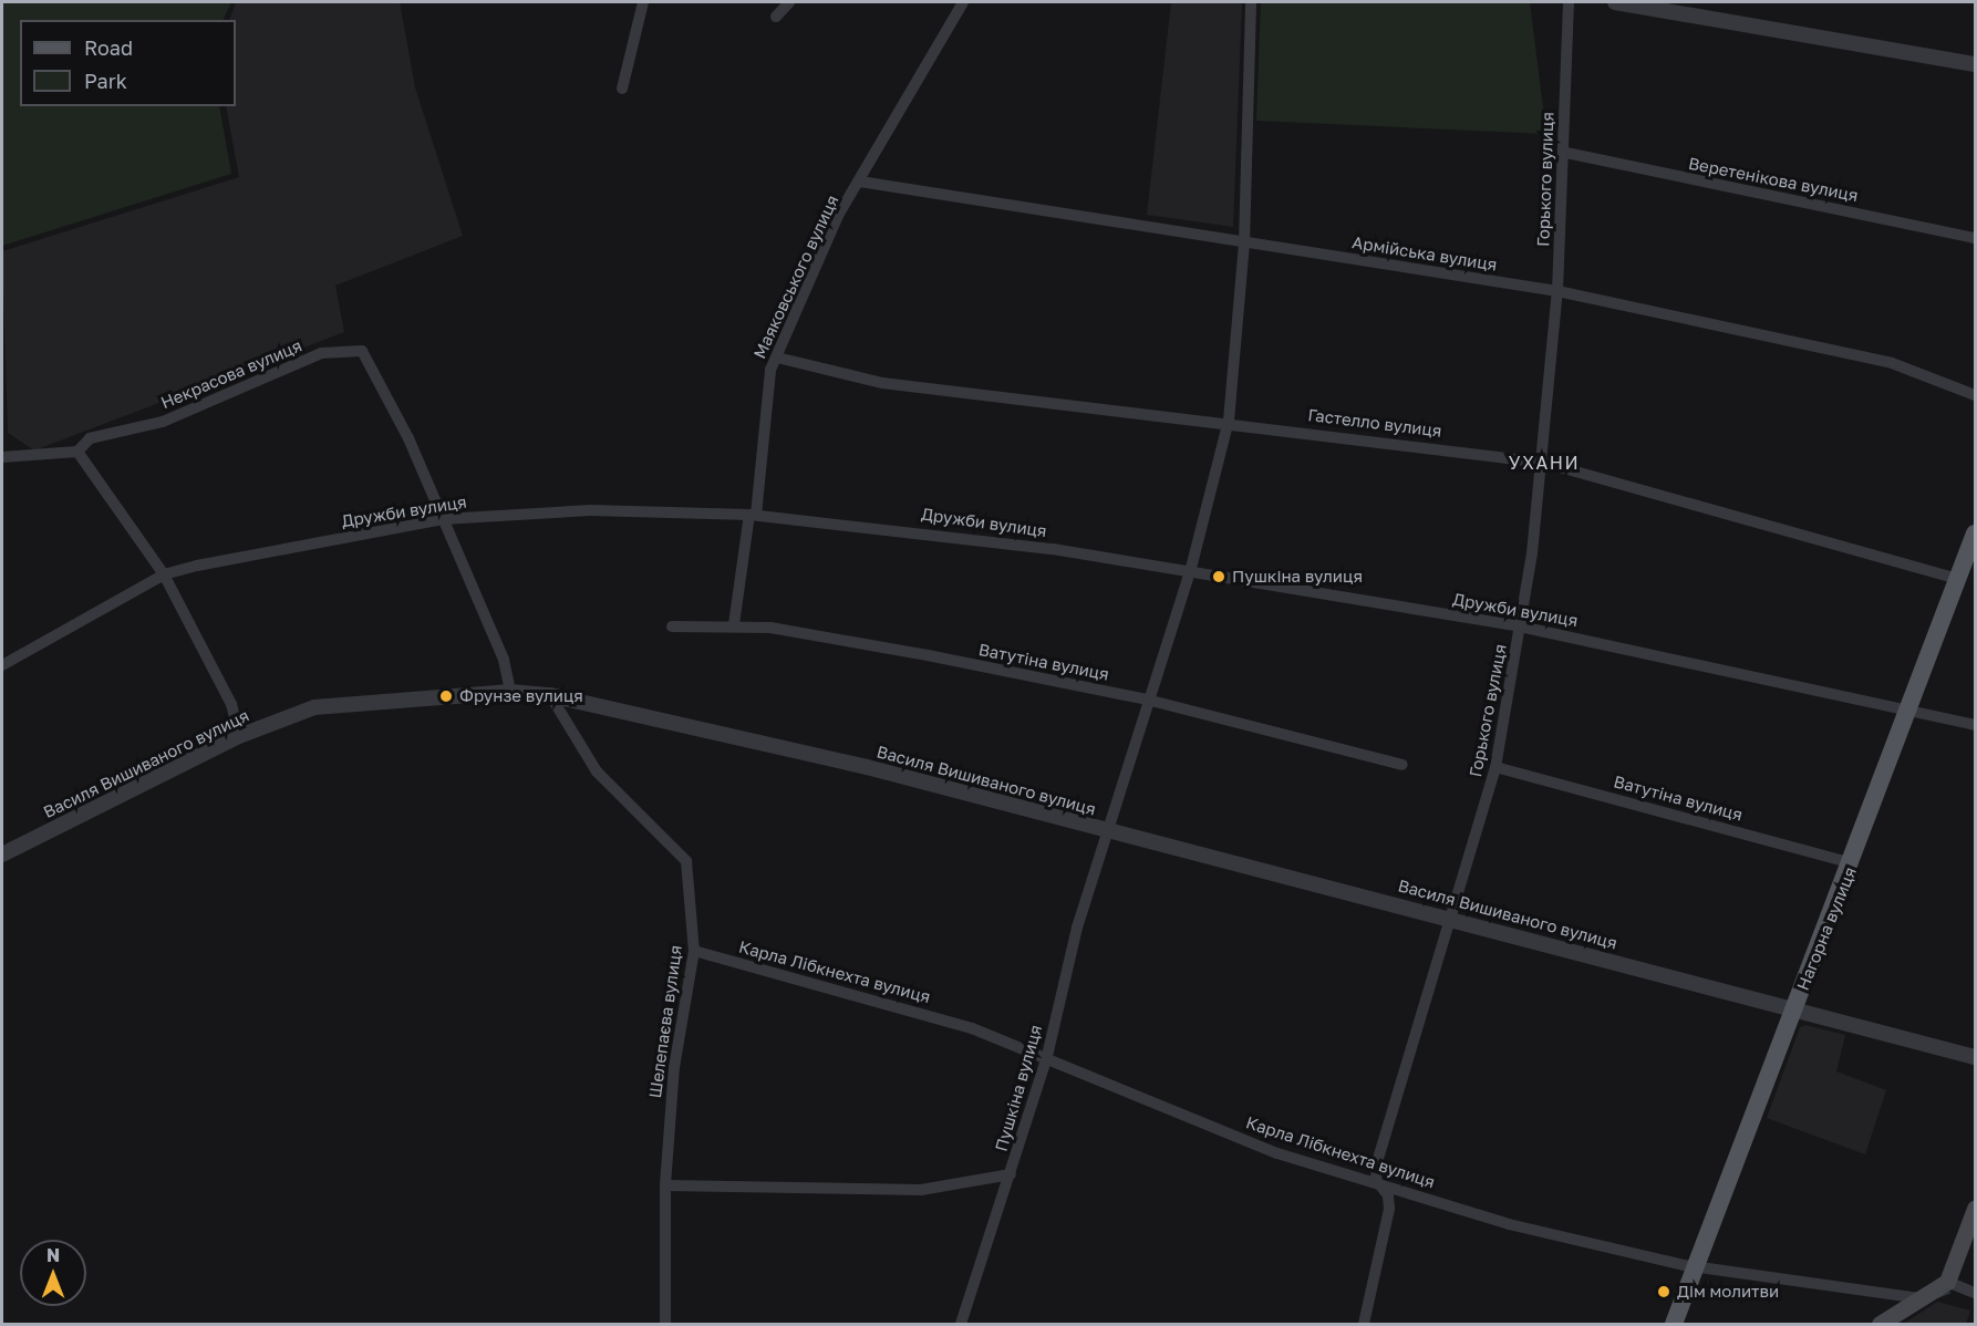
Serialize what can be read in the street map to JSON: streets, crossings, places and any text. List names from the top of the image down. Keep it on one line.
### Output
{"streets":{"main road":["Нагорна вулиця"],"street":["Горького вулиця","Веретенікова вулиця","Армійська вулиця","Маяковського вулиця","Некрасова вулиця","Гастелло вулиця","Дружби вулиця","Ватутіна вулиця","Василя Вишиваного вулиця","Карла Лібкнехта вулиця","Шелепаєва вулиця","Пушкіна вулиця"]},"crossings":[["Горького вулиця","Веретенікова вулиця"],["Горького вулиця","Армійська вулиця"],["Горького вулиця","Гастелло вулиця"],["Горького вулиця","Дружби вулиця"],["Горького вулиця","Ватутіна вулиця"],["Горького вулиця","Василя Вишиваного вулиця"],["Горького вулиця","Карла Лібкнехта вулиця"],["Армійська вулиця","Маяковського вулиця"],["Армійська вулиця","Пушкіна вулиця"],["Маяковського вулиця","Гастелло вулиця"],["Маяковського вулиця","Дружби вулиця"],["Маяковського вулиця","Ватутіна вулиця"],["Некрасова вулиця","Дружби вулиця"],["Гастелло вулиця","Нагорна вулиця"],["Гастелло вулиця","Пушкіна вулиця"],["Дружби вулиця","Нагорна вулиця"],["Дружби вулиця","Пушкіна вулиця"],["Ватутіна вулиця","Нагорна вулиця"],["Ватутіна вулиця","Пушкіна вулиця"],["Василя Вишиваного вулиця","Нагорна вулиця"],["Василя Вишиваного вулиця","Шелепаєва вулиця"],["Василя Вишиваного вулиця","Пушкіна вулиця"],["Нагорна вулиця","Карла Лібкнехта вулиця"],["Карла Лібкнехта вулиця","Шелепаєва вулиця"],["Карла Лібкнехта вулиця","Пушкіна вулиця"]],"districts":["УХАНИ"],"places":["Пушкіна вулиця","Фрунзе вулиця","Дім молитви"],"legend":["Road","Park"],"north":"top"}
